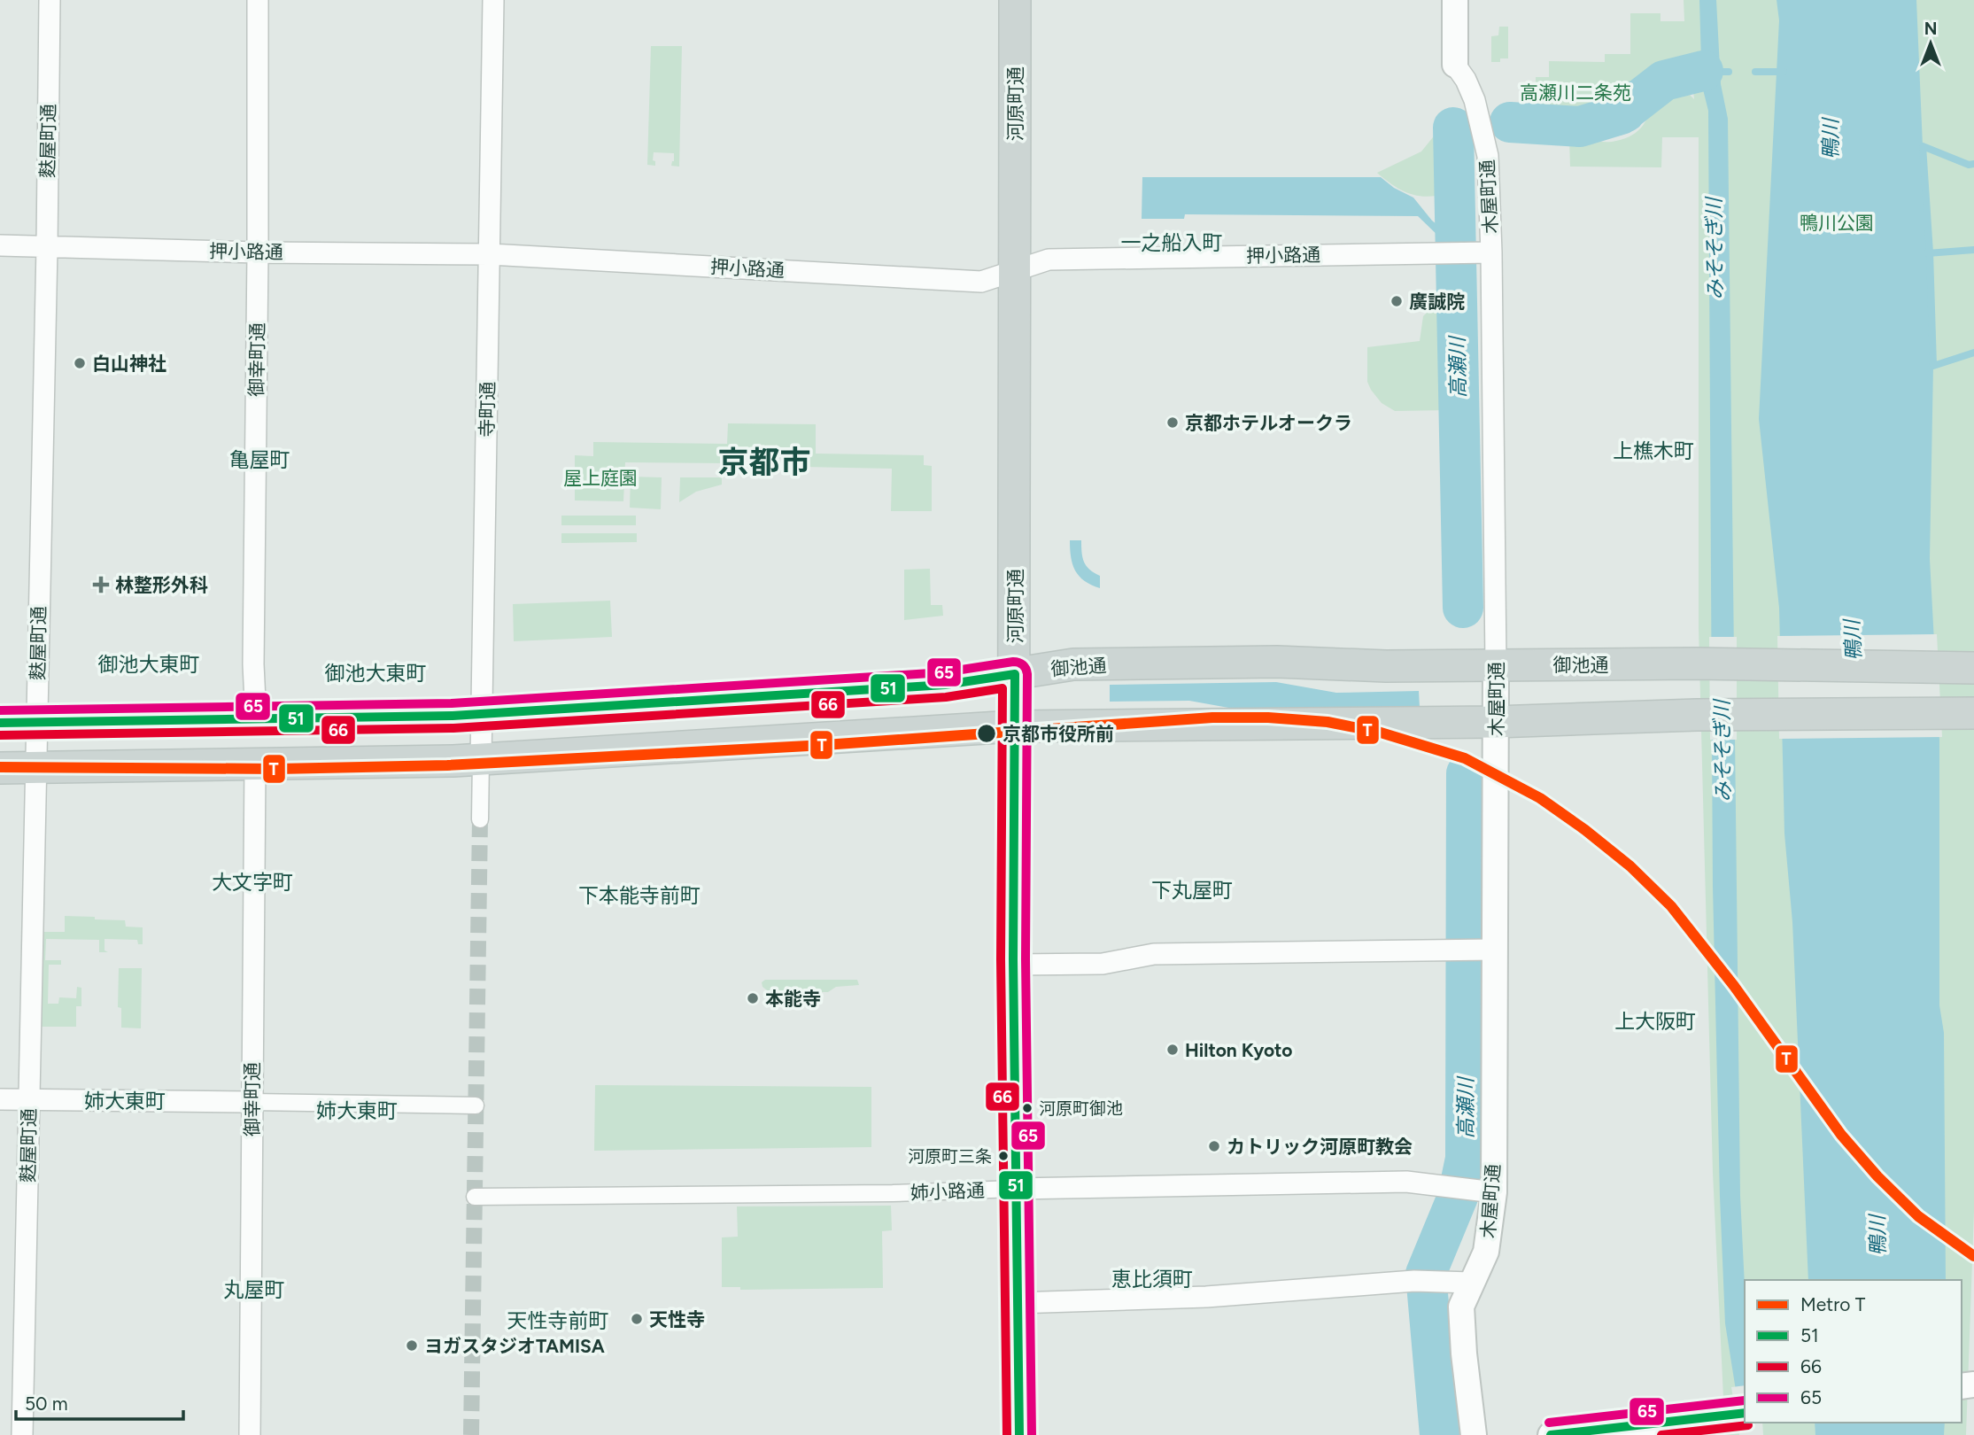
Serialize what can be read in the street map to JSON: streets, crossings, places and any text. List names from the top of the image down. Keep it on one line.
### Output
{"streets":{"main road":["河原町通","御池通"],"street":["麩屋町通","木屋町通","押小路通","御幸町通","寺町通","姉小路通"]},"crossings":[["河原町通","押小路通"],["河原町通","御池通"],["河原町通","姉小路通"],["麩屋町通","押小路通"],["麩屋町通","御池通"],["木屋町通","押小路通"],["木屋町通","御池通"],["木屋町通","姉小路通"],["押小路通","御幸町通"],["押小路通","寺町通"],["御幸町通","御池通"],["寺町通","御池通"]],"districts":["一之船入町","上樵木町","亀屋町","京都市","御池大東町","御池大東町","大文字町","下丸屋町","下本能寺前町","上大阪町","姉大東町","姉大東町","恵比須町","丸屋町","天性寺前町"],"water":["鴨川","みそそぎ川","高瀬川"],"parks":["高瀬川二条苑","鴨川公園","屋上庭園"],"places":{"other":["廣誠院","白山神社","京都ホテルオークラ","京都市役所前","本能寺","Hilton Kyoto","河原町御池","カトリック河原町教会","河原町三条","天性寺","ヨガスタジオTAMISA"],"health":["林整形外科"]},"lines":["transit line 65","transit line 51","transit line 66","metro line T"],"legend":["Metro T","51","66","65"],"scale_bar":"50 m","north":"top"}
